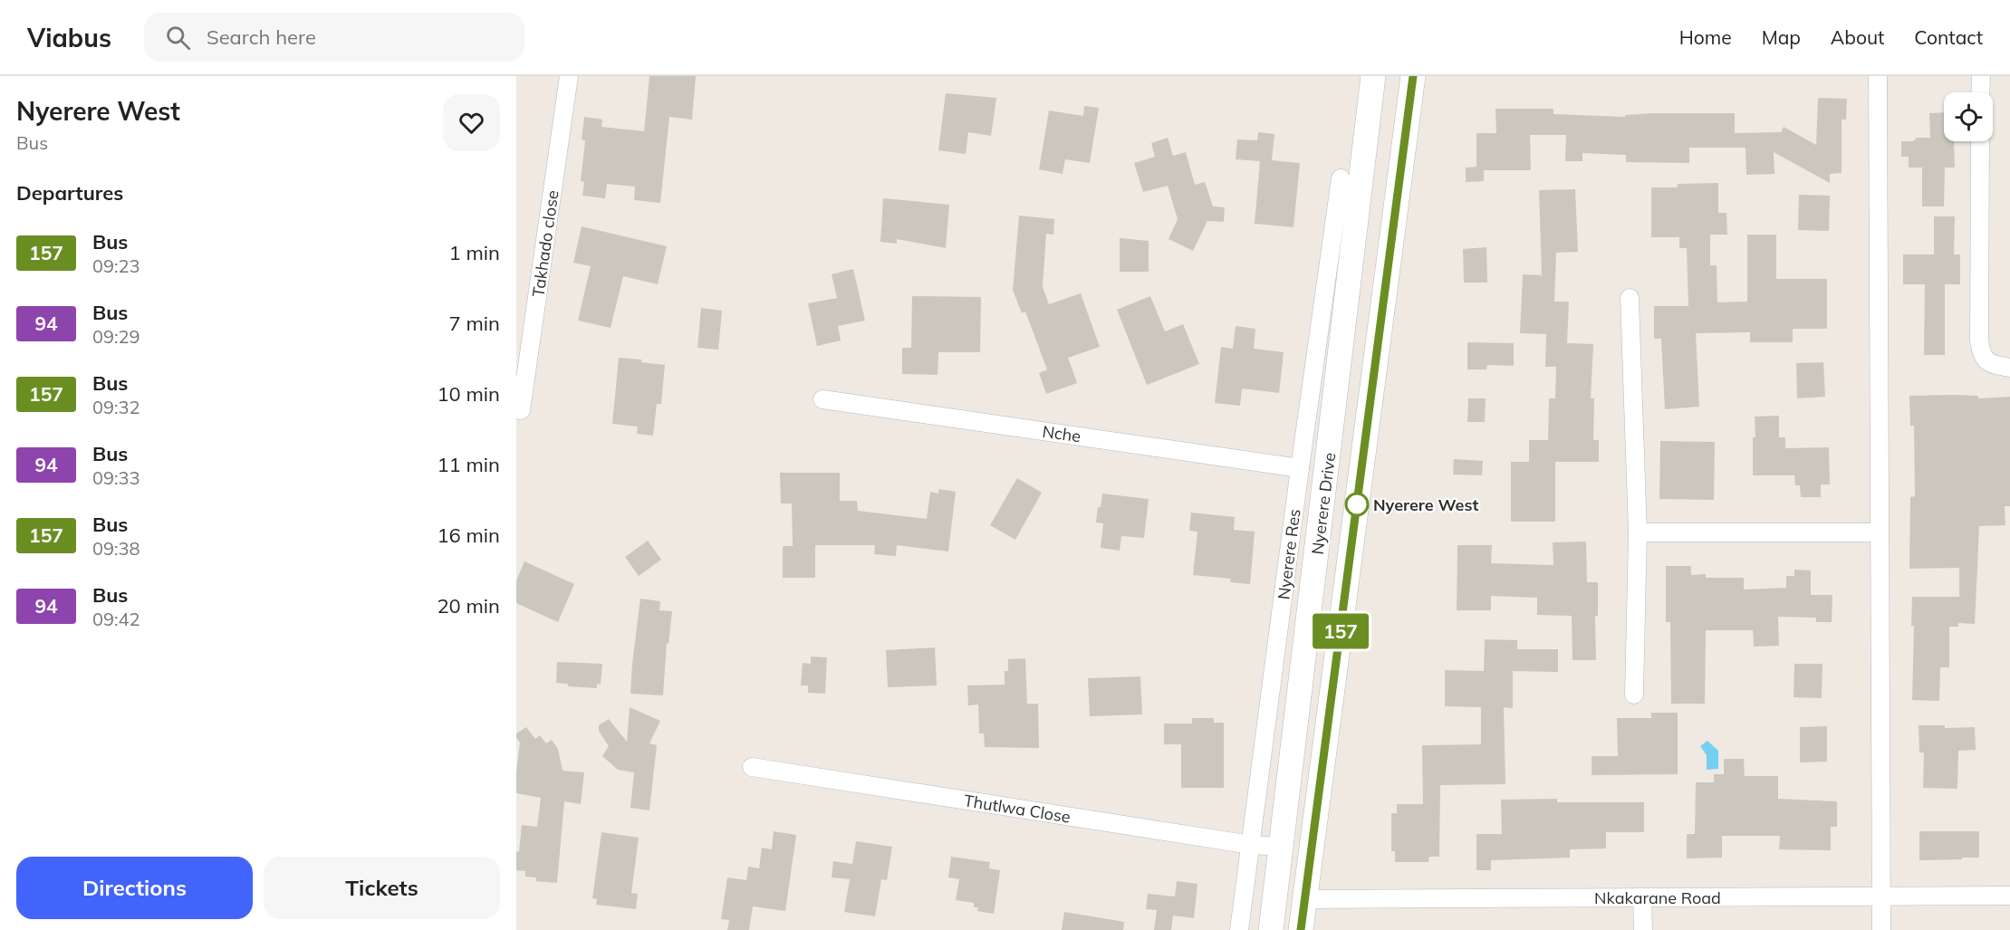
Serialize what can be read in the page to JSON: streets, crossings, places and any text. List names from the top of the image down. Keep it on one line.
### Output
{"streets":{"main road":["Nyerere Drive"],"street":["Takhado close","Nche","Nyerere Res","Thutlwa Close","Nkakarane Road"]},"crossings":[["Nche","Nyerere Res"],["Nyerere Drive","Thutlwa Close"],["Nyerere Drive","Nkakarane Road"],["Nyerere Res","Thutlwa Close"]],"places":["Nyerere West"],"lines":["bus line 157"],"page":{"header":"Viabus","search":"Search here","nav":["Home","Map","About","Contact"],"heading":[["Nyerere West","Bus"],"Departures"],"on_map":"157","list":[{"mark":"157","name":"Bus","note":"09:23","value":"1 min"},{"mark":"94","name":"Bus","note":"09:29","value":"7 min"},{"mark":"157","name":"Bus","note":"09:32","value":"10 min"},{"mark":"94","name":"Bus","note":"09:33","value":"11 min"},{"mark":"157","name":"Bus","note":"09:38","value":"16 min"},{"mark":"94","name":"Bus","note":"09:42","value":"20 min"}],"buttons":["Directions","Tickets"]}}
